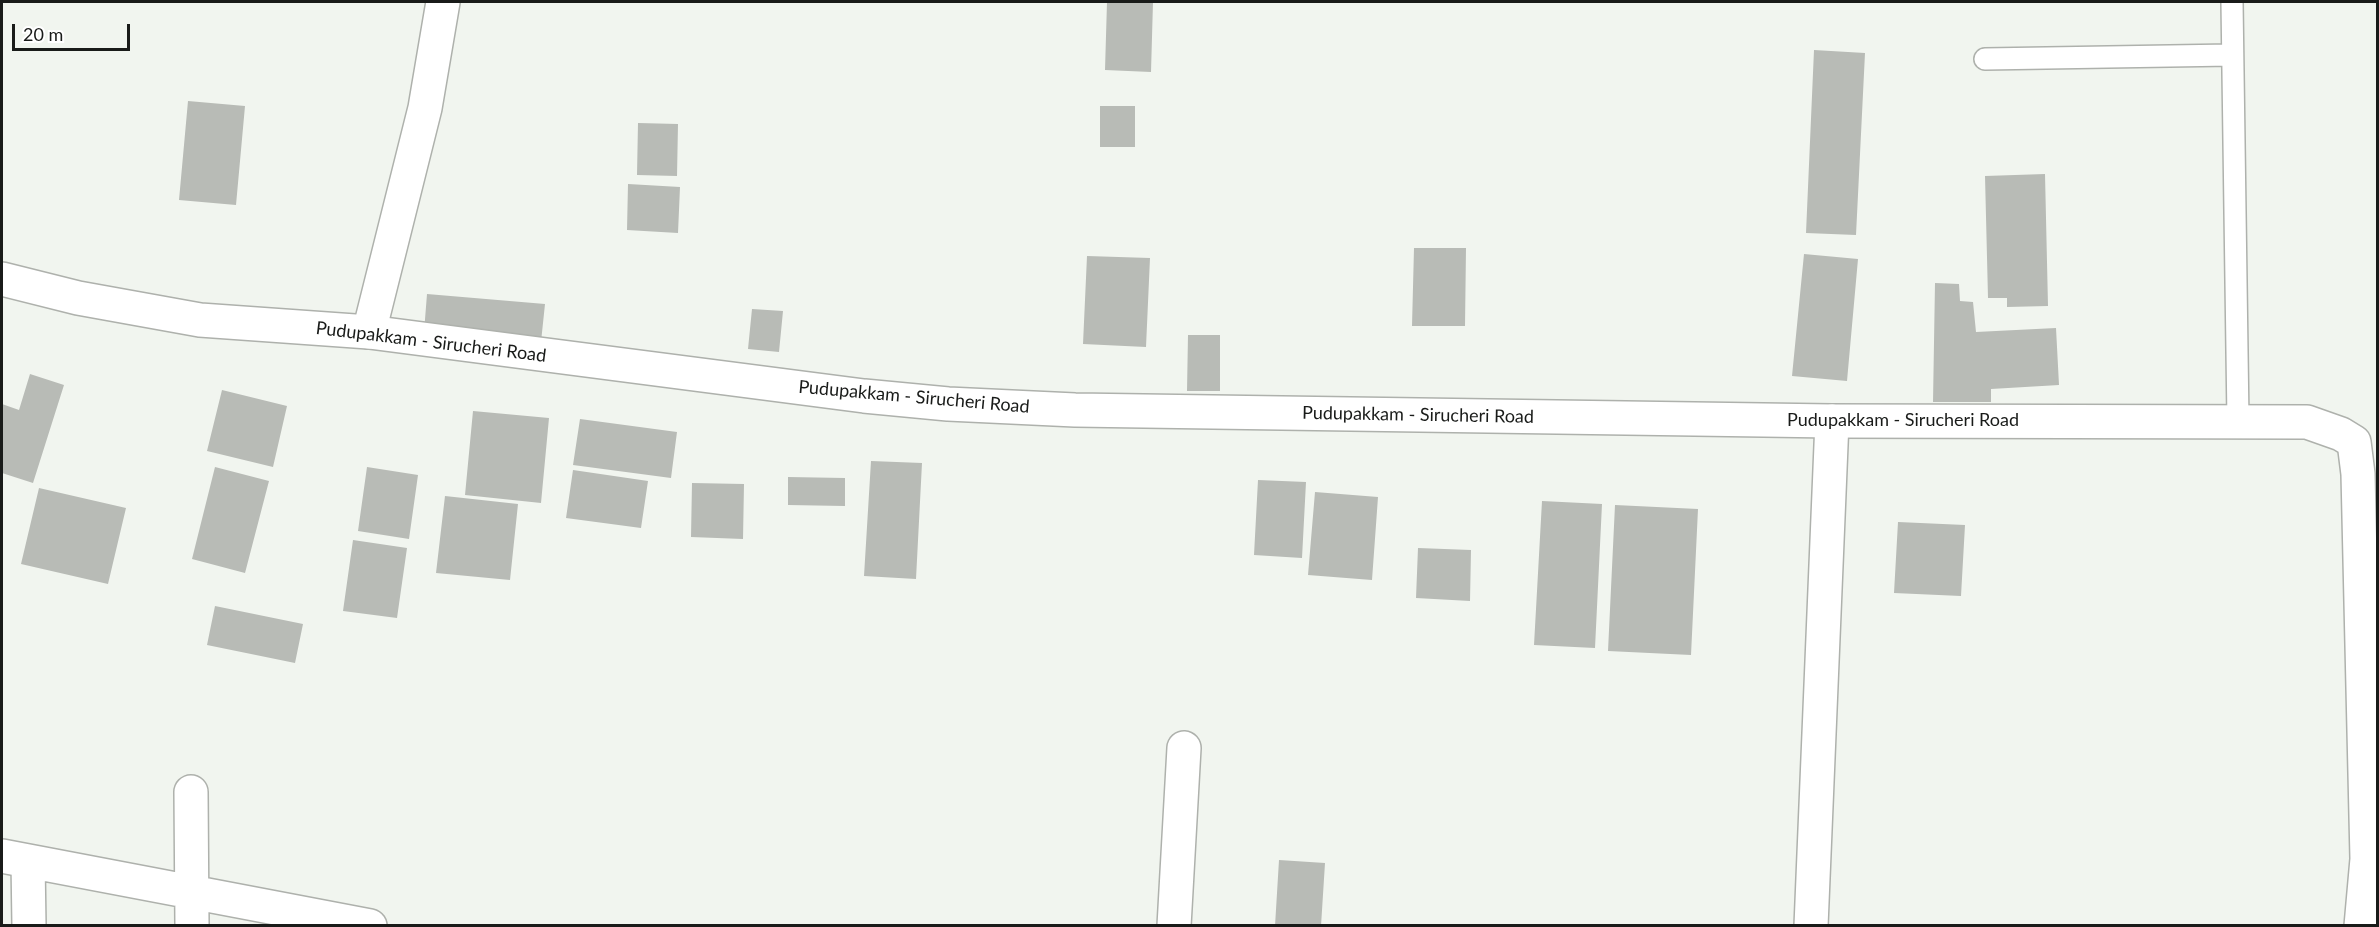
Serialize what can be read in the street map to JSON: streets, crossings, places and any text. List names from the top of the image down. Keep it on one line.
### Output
{"streets":{"street":["Pudupakkam - Sirucheri Road"]},"scale_bar":"20 m"}
